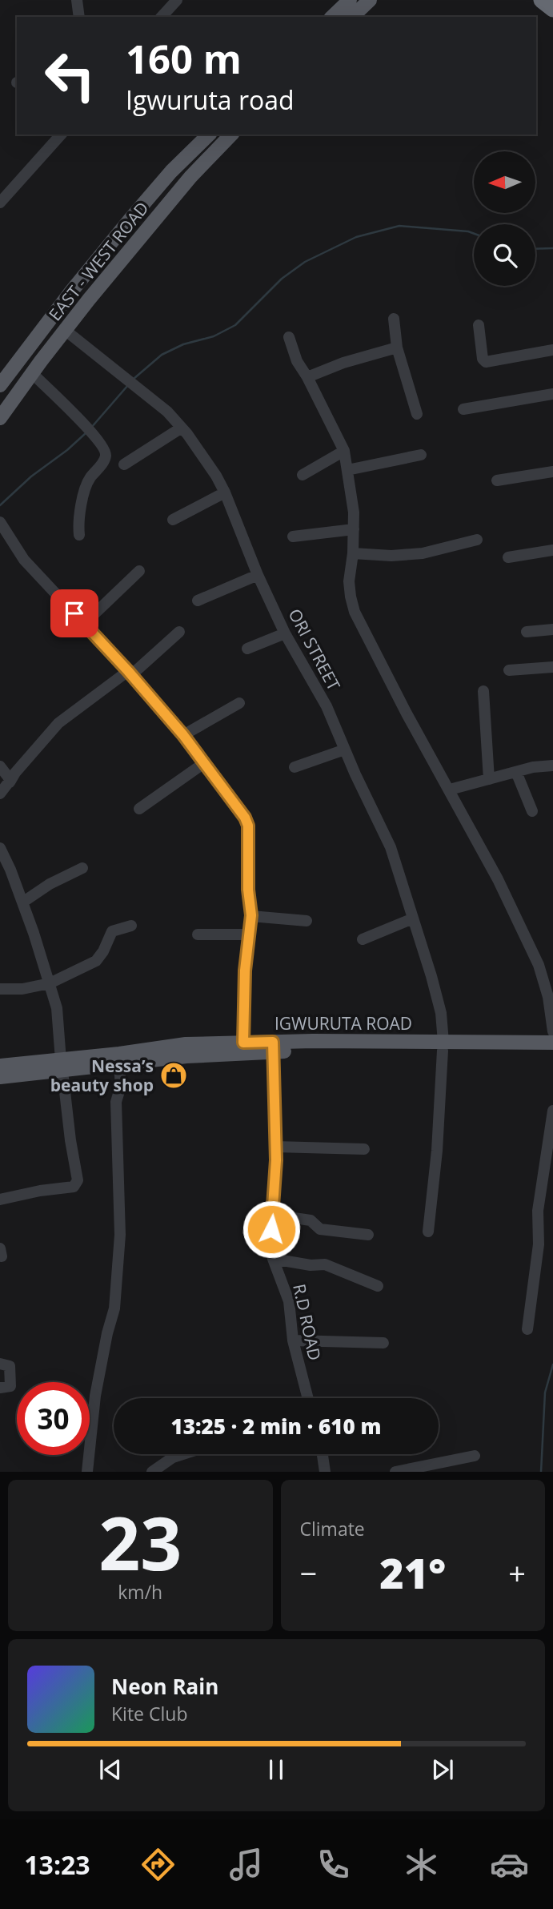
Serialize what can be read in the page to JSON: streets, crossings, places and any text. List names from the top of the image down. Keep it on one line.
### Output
{"streets":{"main road":["EAST - WEST ROAD","IGWURUTA ROAD"],"street":["ORI STREET","R.D ROAD"]},"crossings":[["EAST - WEST ROAD","ORI STREET"],["ORI STREET","IGWURUTA ROAD"],["IGWURUTA ROAD","R.D ROAD"]],"places":{"shop":["Nessa’s beauty shop"]},"north":"left","page":{"turn":["160 m","Igwuruta road"],"limit":"30","trip":"13:25 · 2 min · 610 m","tile":[["23","km/h"],"Climate"],"heat":["−","21°","+"],"song":["Neon Rain","Kite Club"],"tabs":"13:23"}}
